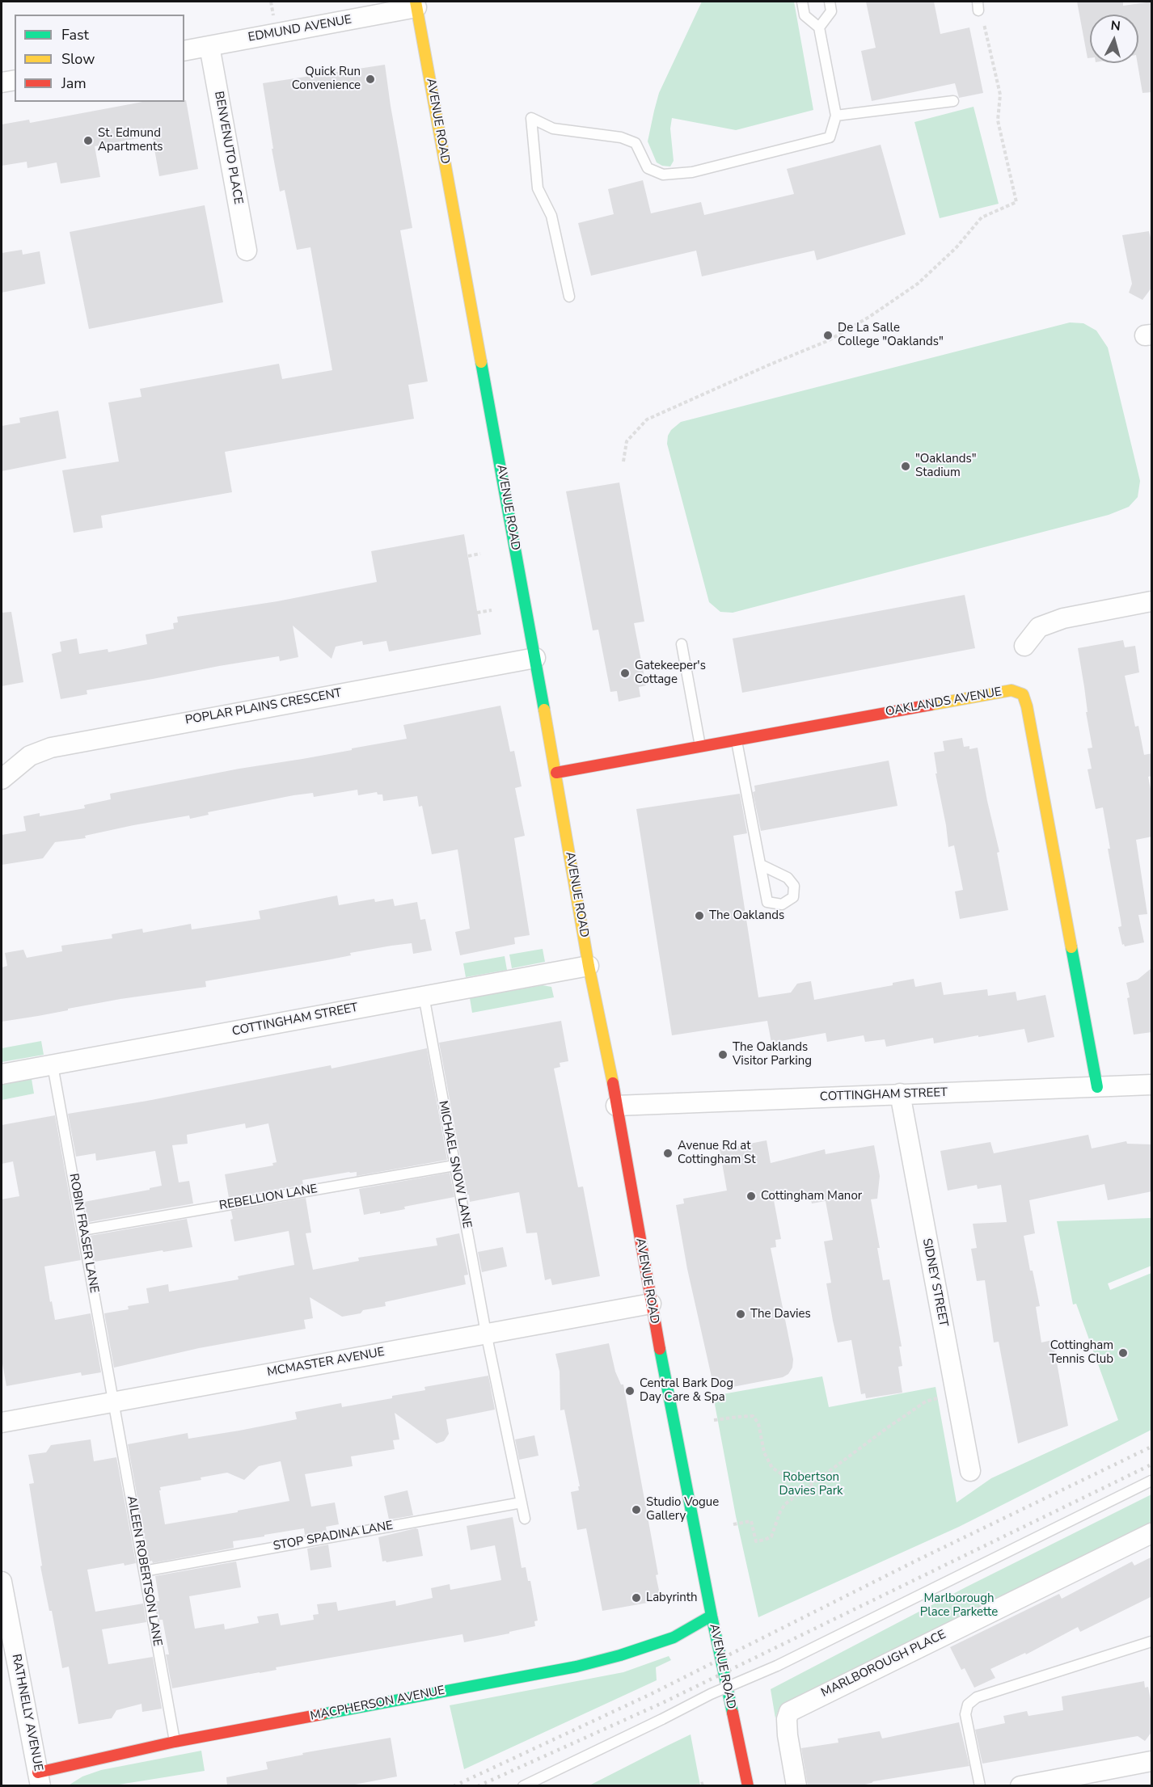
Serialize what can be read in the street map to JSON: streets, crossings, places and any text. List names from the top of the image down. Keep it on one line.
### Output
{"streets":{"main road":["AVENUE ROAD","OAKLANDS AVENUE","MACPHERSON AVENUE"],"street":["EDMUND AVENUE","BENVENUTO PLACE","POPLAR PLAINS CRESCENT","COTTINGHAM STREET","SIDNEY STREET","MCMASTER AVENUE","MARLBOROUGH PLACE","RATHNELLY AVENUE"],"lane":["MICHAEL SNOW LANE","REBELLION LANE","ROBIN FRASER LANE","STOP SPADINA LANE","AILEEN ROBERTSON LANE"]},"crossings":[["EDMUND AVENUE","AVENUE ROAD"],["EDMUND AVENUE","BENVENUTO PLACE"],["AVENUE ROAD","OAKLANDS AVENUE"],["AVENUE ROAD","POPLAR PLAINS CRESCENT"],["AVENUE ROAD","COTTINGHAM STREET"],["AVENUE ROAD","MCMASTER AVENUE"],["AVENUE ROAD","MACPHERSON AVENUE"],["OAKLANDS AVENUE","COTTINGHAM STREET"],["COTTINGHAM STREET","MICHAEL SNOW LANE"],["COTTINGHAM STREET","ROBIN FRASER LANE"],["COTTINGHAM STREET","SIDNEY STREET"],["MICHAEL SNOW LANE","REBELLION LANE"],["MICHAEL SNOW LANE","MCMASTER AVENUE"],["MICHAEL SNOW LANE","STOP SPADINA LANE"],["REBELLION LANE","ROBIN FRASER LANE"],["ROBIN FRASER LANE","MCMASTER AVENUE"],["ROBIN FRASER LANE","AILEEN ROBERTSON LANE"],["MCMASTER AVENUE","AILEEN ROBERTSON LANE"],["STOP SPADINA LANE","AILEEN ROBERTSON LANE"],["AILEEN ROBERTSON LANE","MACPHERSON AVENUE"],["MACPHERSON AVENUE","RATHNELLY AVENUE"]],"parks":["Robertson Davies Park","Marlborough Place Parkette"],"places":["Quick Run Convenience","St. Edmund Apartments","De La Salle College \"Oaklands\"","\"Oaklands\" Stadium","Gatekeeper's Cottage","The Oaklands","The Oaklands Visitor Parking","Avenue Rd at Cottingham St","Cottingham Manor","The Davies","Cottingham Tennis Club","Central Bark Dog Day Care & Spa","Studio Vogue Gallery","Labyrinth"],"legend":["Fast","Slow","Jam"],"north":"top"}
